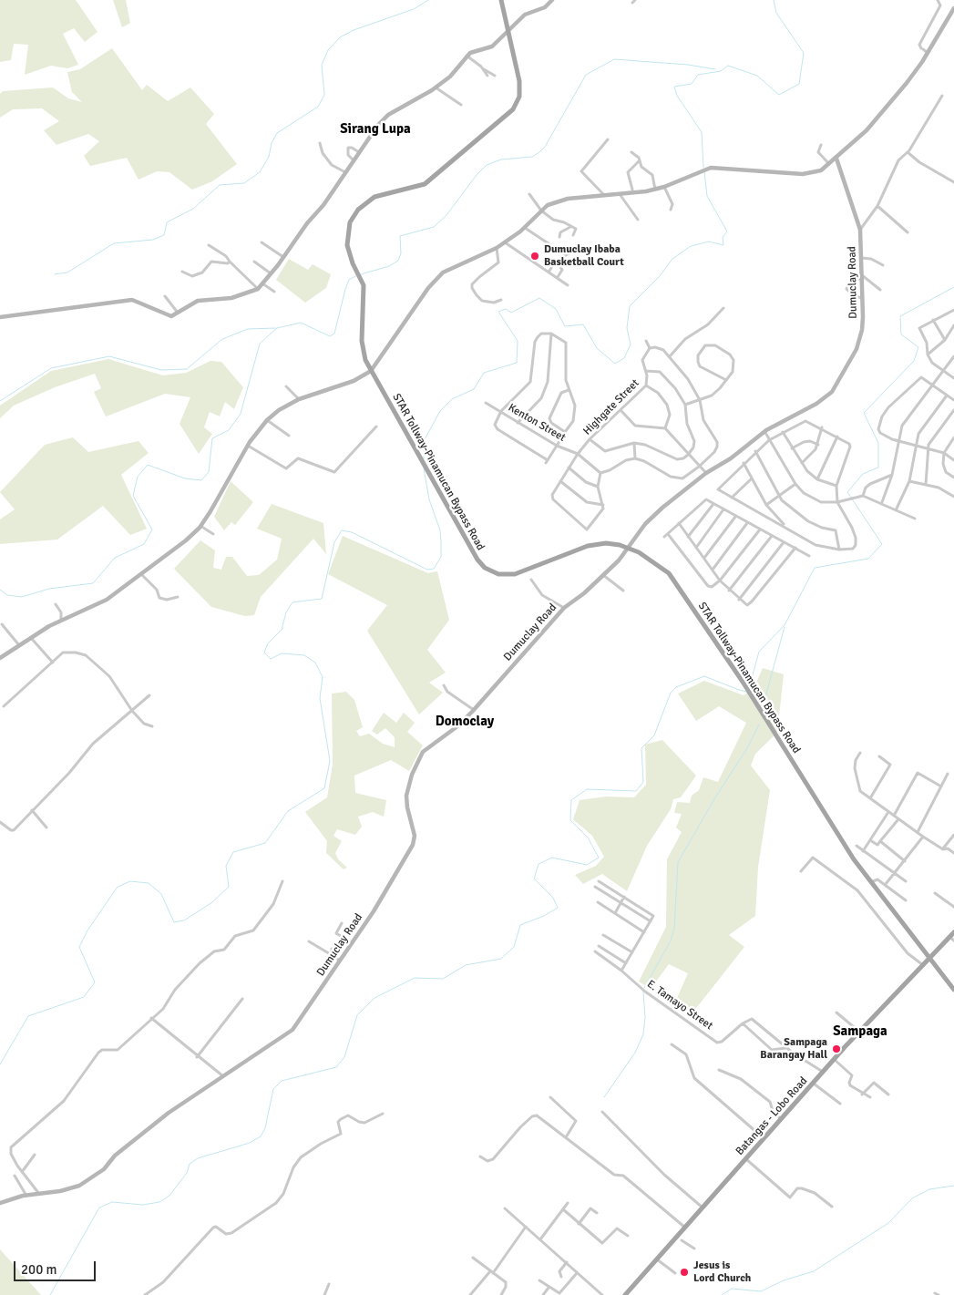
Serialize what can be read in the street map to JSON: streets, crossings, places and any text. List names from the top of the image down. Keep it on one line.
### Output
{"streets":{"main road":["STAR Tollway-Pinamucan Bypass Road","Batangas - Lobo Road"],"street":["Dumuclay Road","Highgate Street","Kenton Street","E. Tamayo Street"]},"crossings":[["Dumuclay Road","STAR Tollway-Pinamucan Bypass Road"],["Highgate Street","Kenton Street"],["STAR Tollway-Pinamucan Bypass Road","Batangas - Lobo Road"]],"districts":["Sirang Lupa","Domoclay","Sampaga"],"places":["Dumuclay Ibaba Basketball Court","Sampaga Barangay Hall","Jesus is Lord Church"],"scale_bar":"200 m"}
